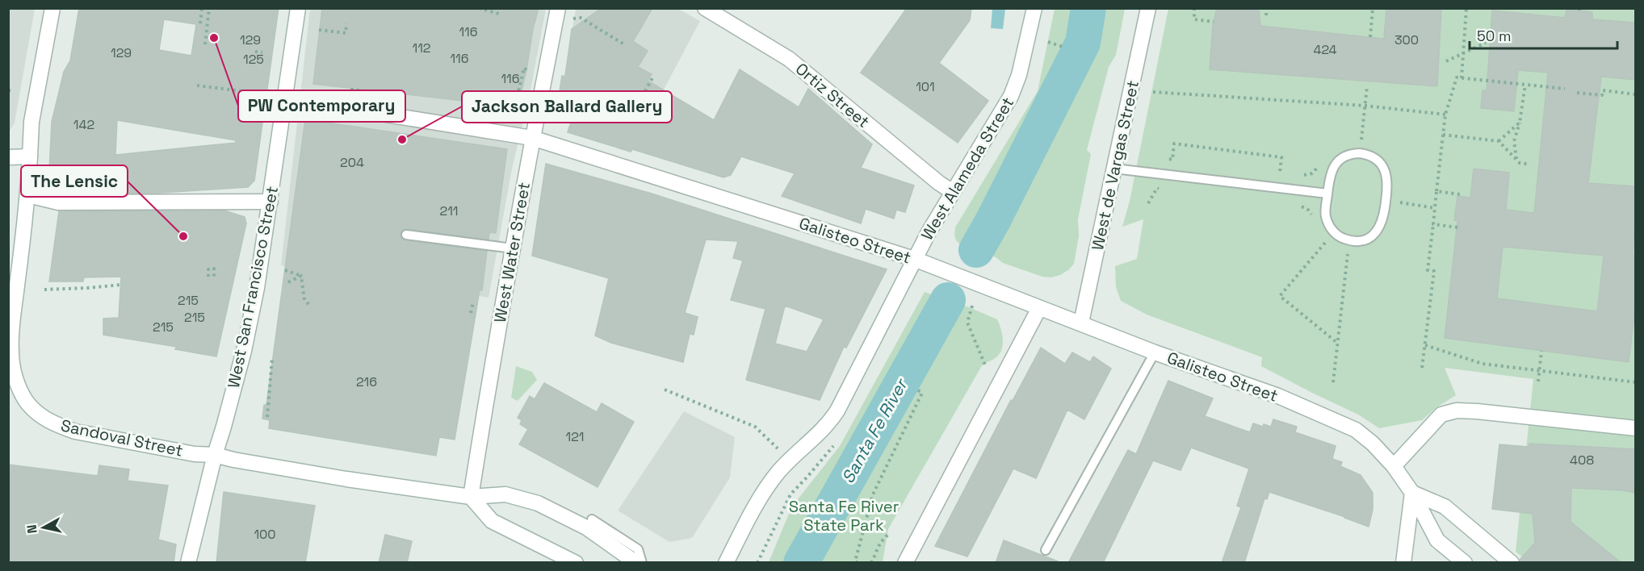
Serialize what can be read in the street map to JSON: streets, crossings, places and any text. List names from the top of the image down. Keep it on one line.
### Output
{"streets":{"street":["Ortiz Street","West de Vargas Street","West Alameda Street","Galisteo Street","West Water Street","West San Francisco Street","Sandoval Street"]},"crossings":[["Ortiz Street","West Alameda Street"],["West de Vargas Street","Galisteo Street"],["West Alameda Street","Galisteo Street"],["Galisteo Street","West Water Street"],["Galisteo Street","West San Francisco Street"],["West Water Street","Sandoval Street"],["West San Francisco Street","Sandoval Street"]],"water":["Santa Fe River"],"parks":["Santa Fe River State Park"],"places":["PW Contemporary","Jackson Ballard Gallery","The Lensic"],"house_numbers":["116","129","300","112","424","129","116","125","116","101","142","204","211","215","215","215","216","121","408","100"],"scale_bar":"50 m","north":"left"}
